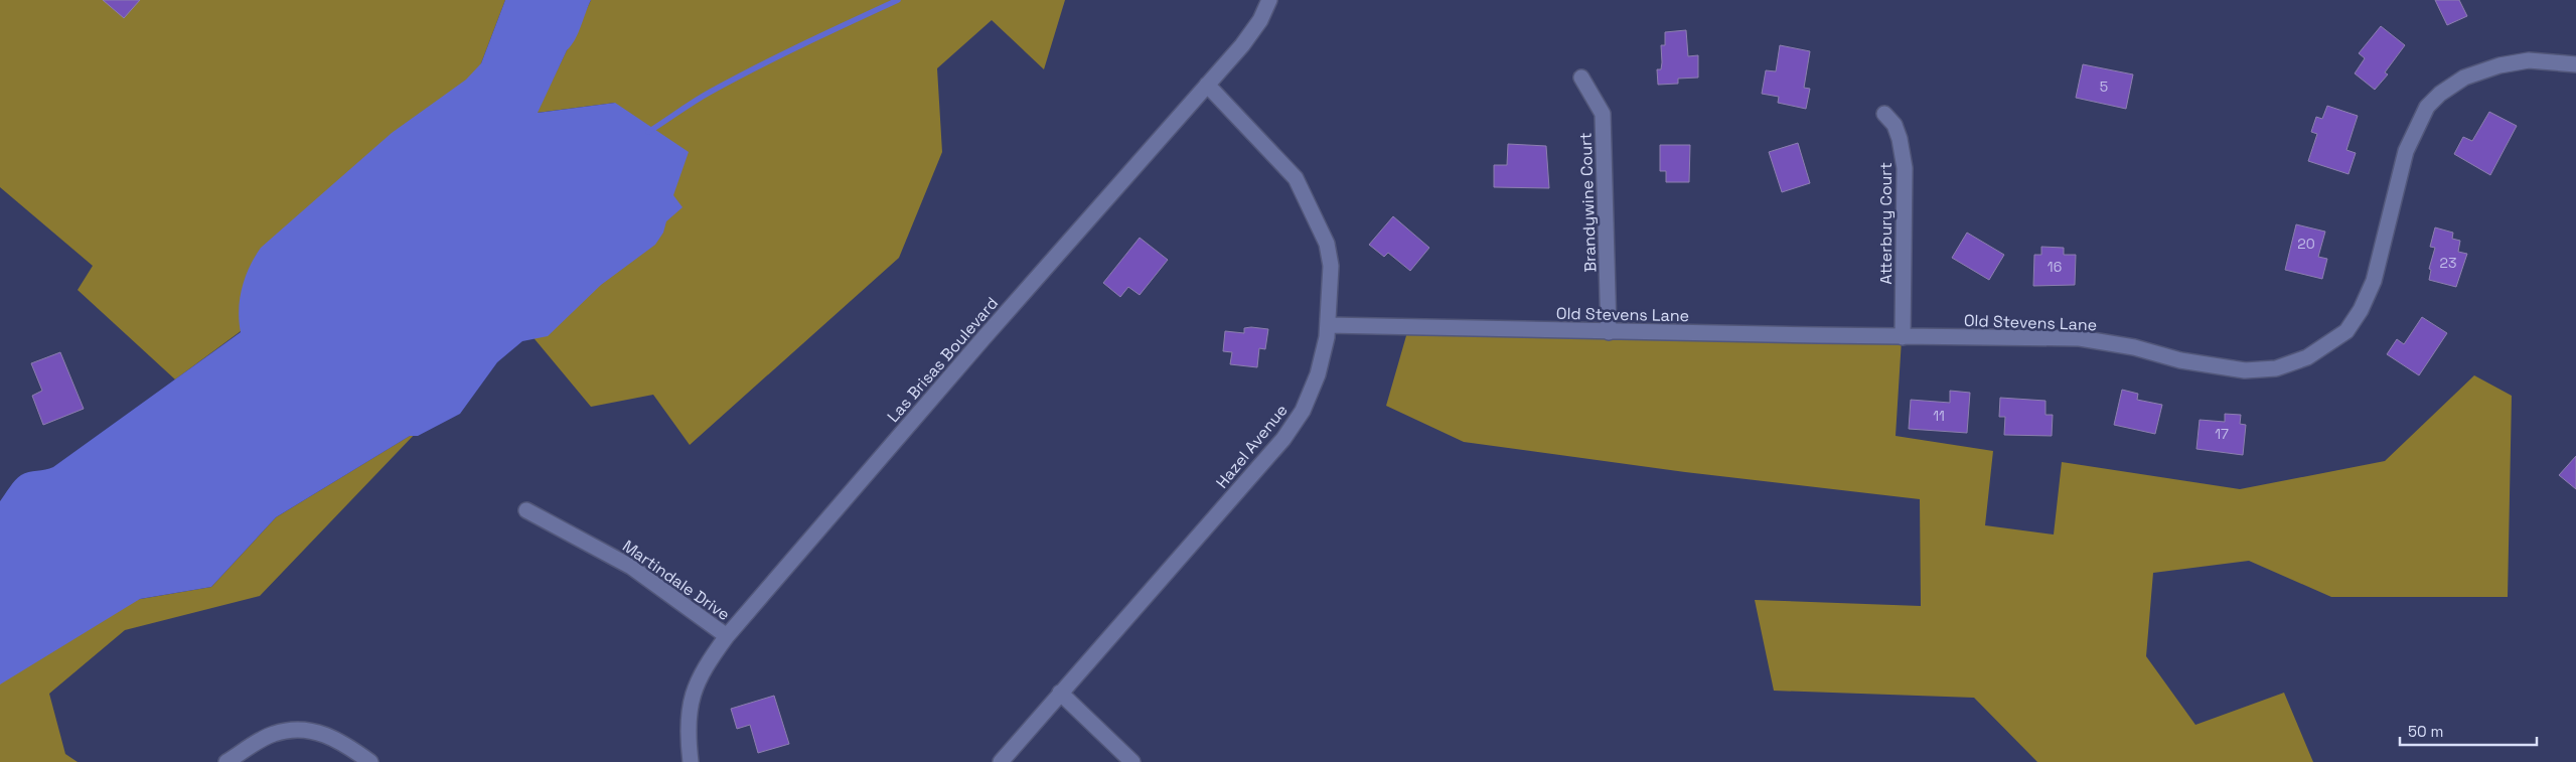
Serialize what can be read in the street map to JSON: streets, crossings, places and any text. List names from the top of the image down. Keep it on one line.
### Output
{"streets":{"street":["Brandywine Court","Atterbury Court","Old Stevens Lane","Las Brisas Boulevard","Hazel Avenue","Martindale Drive"]},"crossings":[["Brandywine Court","Old Stevens Lane"],["Atterbury Court","Old Stevens Lane"],["Old Stevens Lane","Hazel Avenue"],["Las Brisas Boulevard","Hazel Avenue"],["Las Brisas Boulevard","Martindale Drive"]],"house_numbers":["5","20","23","16","11","17"],"scale_bar":"50 m"}
